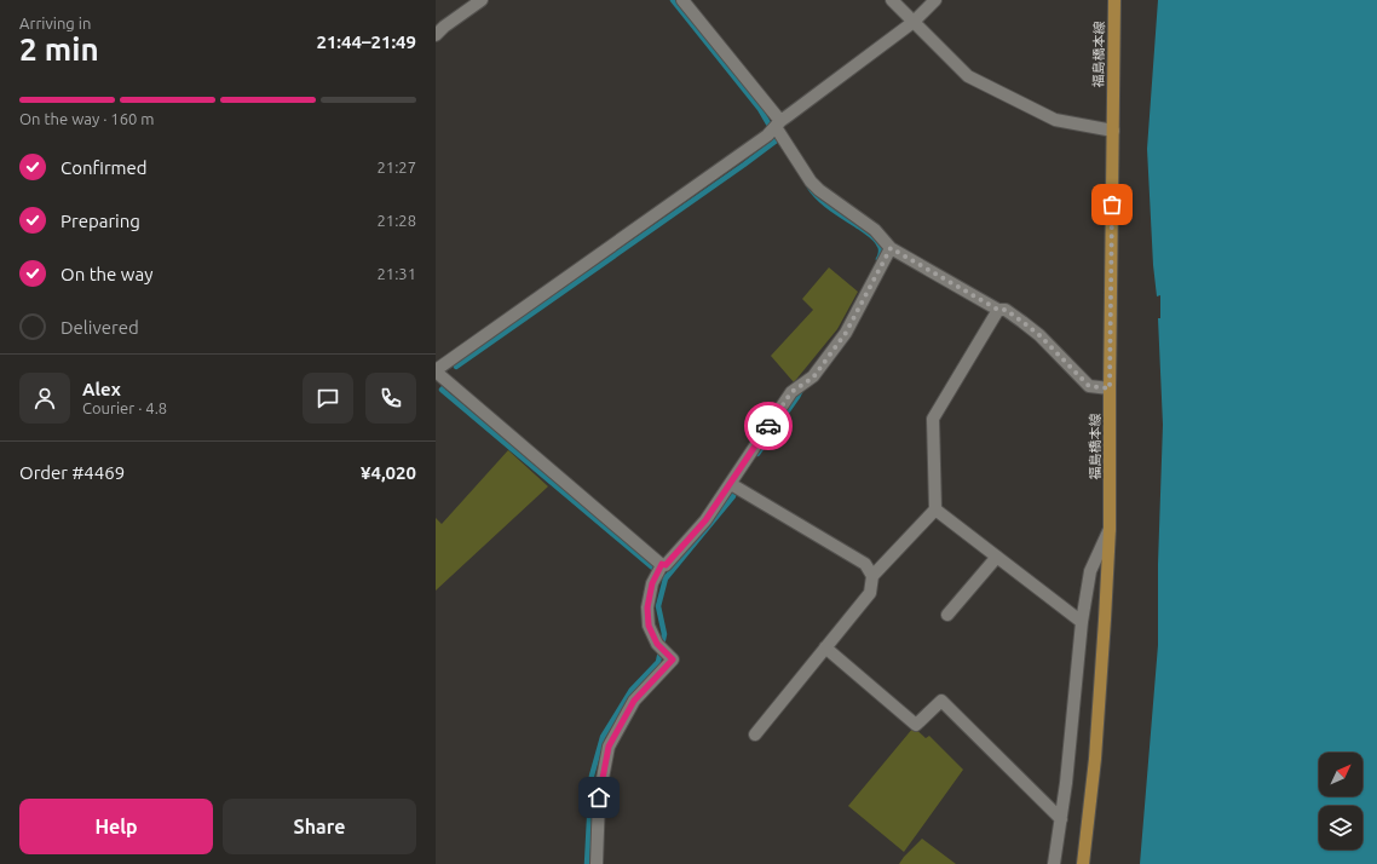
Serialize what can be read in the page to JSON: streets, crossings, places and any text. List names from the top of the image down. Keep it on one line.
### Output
{"streets":{"main road":["福島橋本線"]},"north":"top right","page":{"heading":["2 min","Arriving in","21:44–21:49"],"panel":["Alex","Courier · 4.8","Order #4469","¥4,020"],"bar":"On the way · 160 m","list":[["Confirmed","21:27"],["Preparing","21:28"],["On the way","21:31"],"Delivered"],"buttons":["Help","Share"]}}
